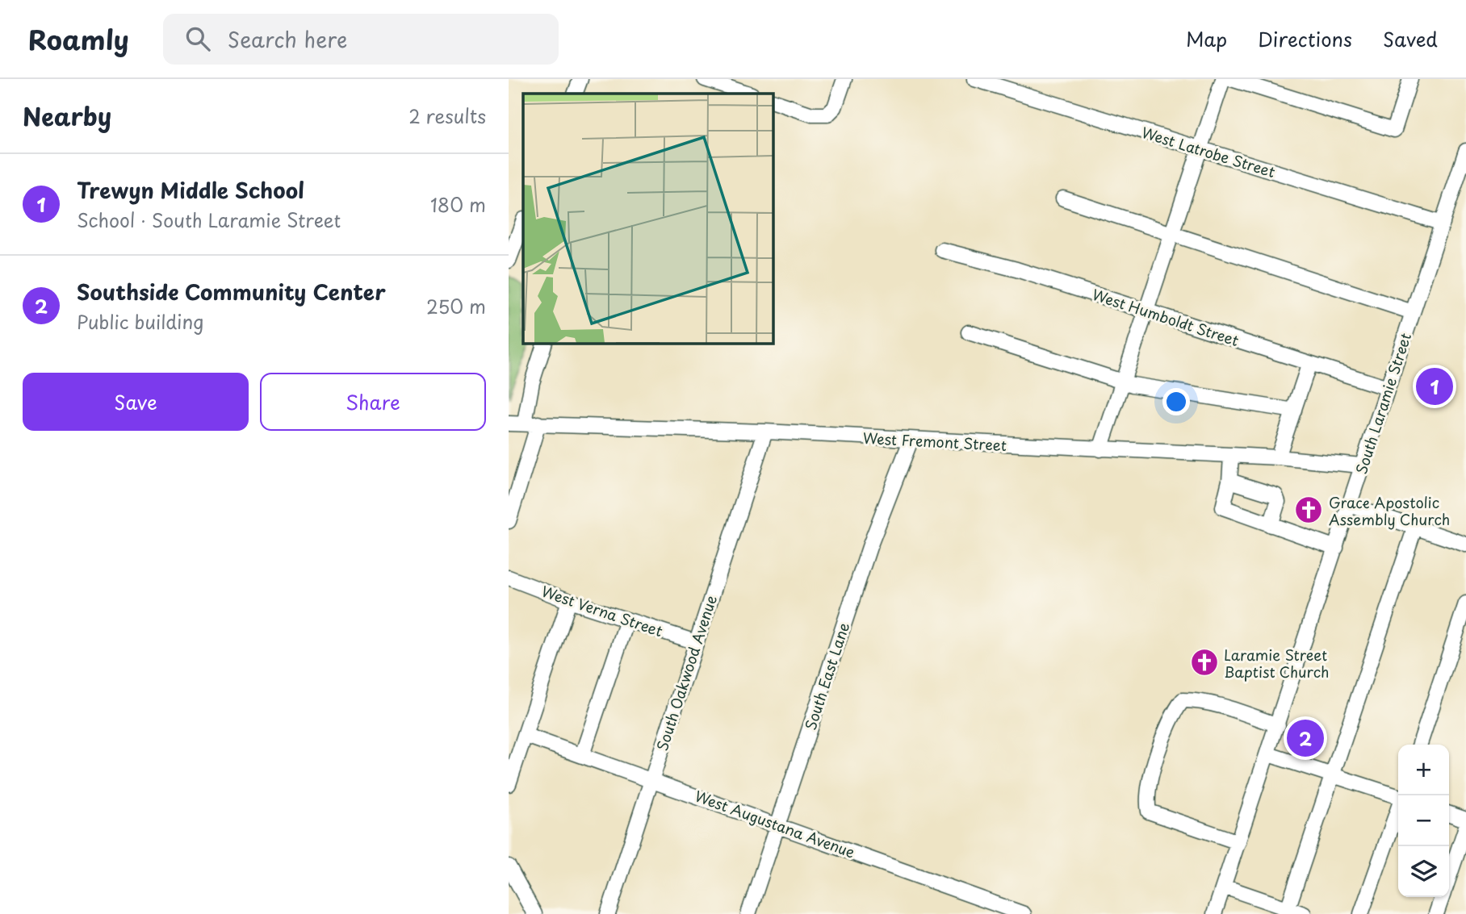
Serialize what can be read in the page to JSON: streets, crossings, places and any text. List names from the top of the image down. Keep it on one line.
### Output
{"streets":{"street":["West Latrobe Street","West Humboldt Street","South Laramie Street","West Fremont Street","West Verna Street","South Oakwood Avenue","South East Lane","West Augustana Avenue"]},"crossings":[["West Latrobe Street","South Laramie Street"],["West Humboldt Street","South Laramie Street"],["South Laramie Street","West Fremont Street"],["West Fremont Street","South Oakwood Avenue"],["West Fremont Street","South East Lane"],["West Verna Street","South Oakwood Avenue"],["South Oakwood Avenue","West Augustana Avenue"],["South East Lane","West Augustana Avenue"]],"places":{"church":["Grace Apostolic Assembly Church","Laramie Street Baptist Church"]},"page":{"header":"Roamly","search":"Search here","nav":["Map","Directions","Saved"],"heading":["Nearby","2 results"],"list":[{"mark":"1","name":"Trewyn Middle School","note":"School · South Laramie Street","value":"180 m"},{"mark":"2","name":"Southside Community Center","note":"Public building","value":"250 m"}],"buttons":["Save","Share"],"pins":["1","2"],"map_buttons":["+","−"]}}
